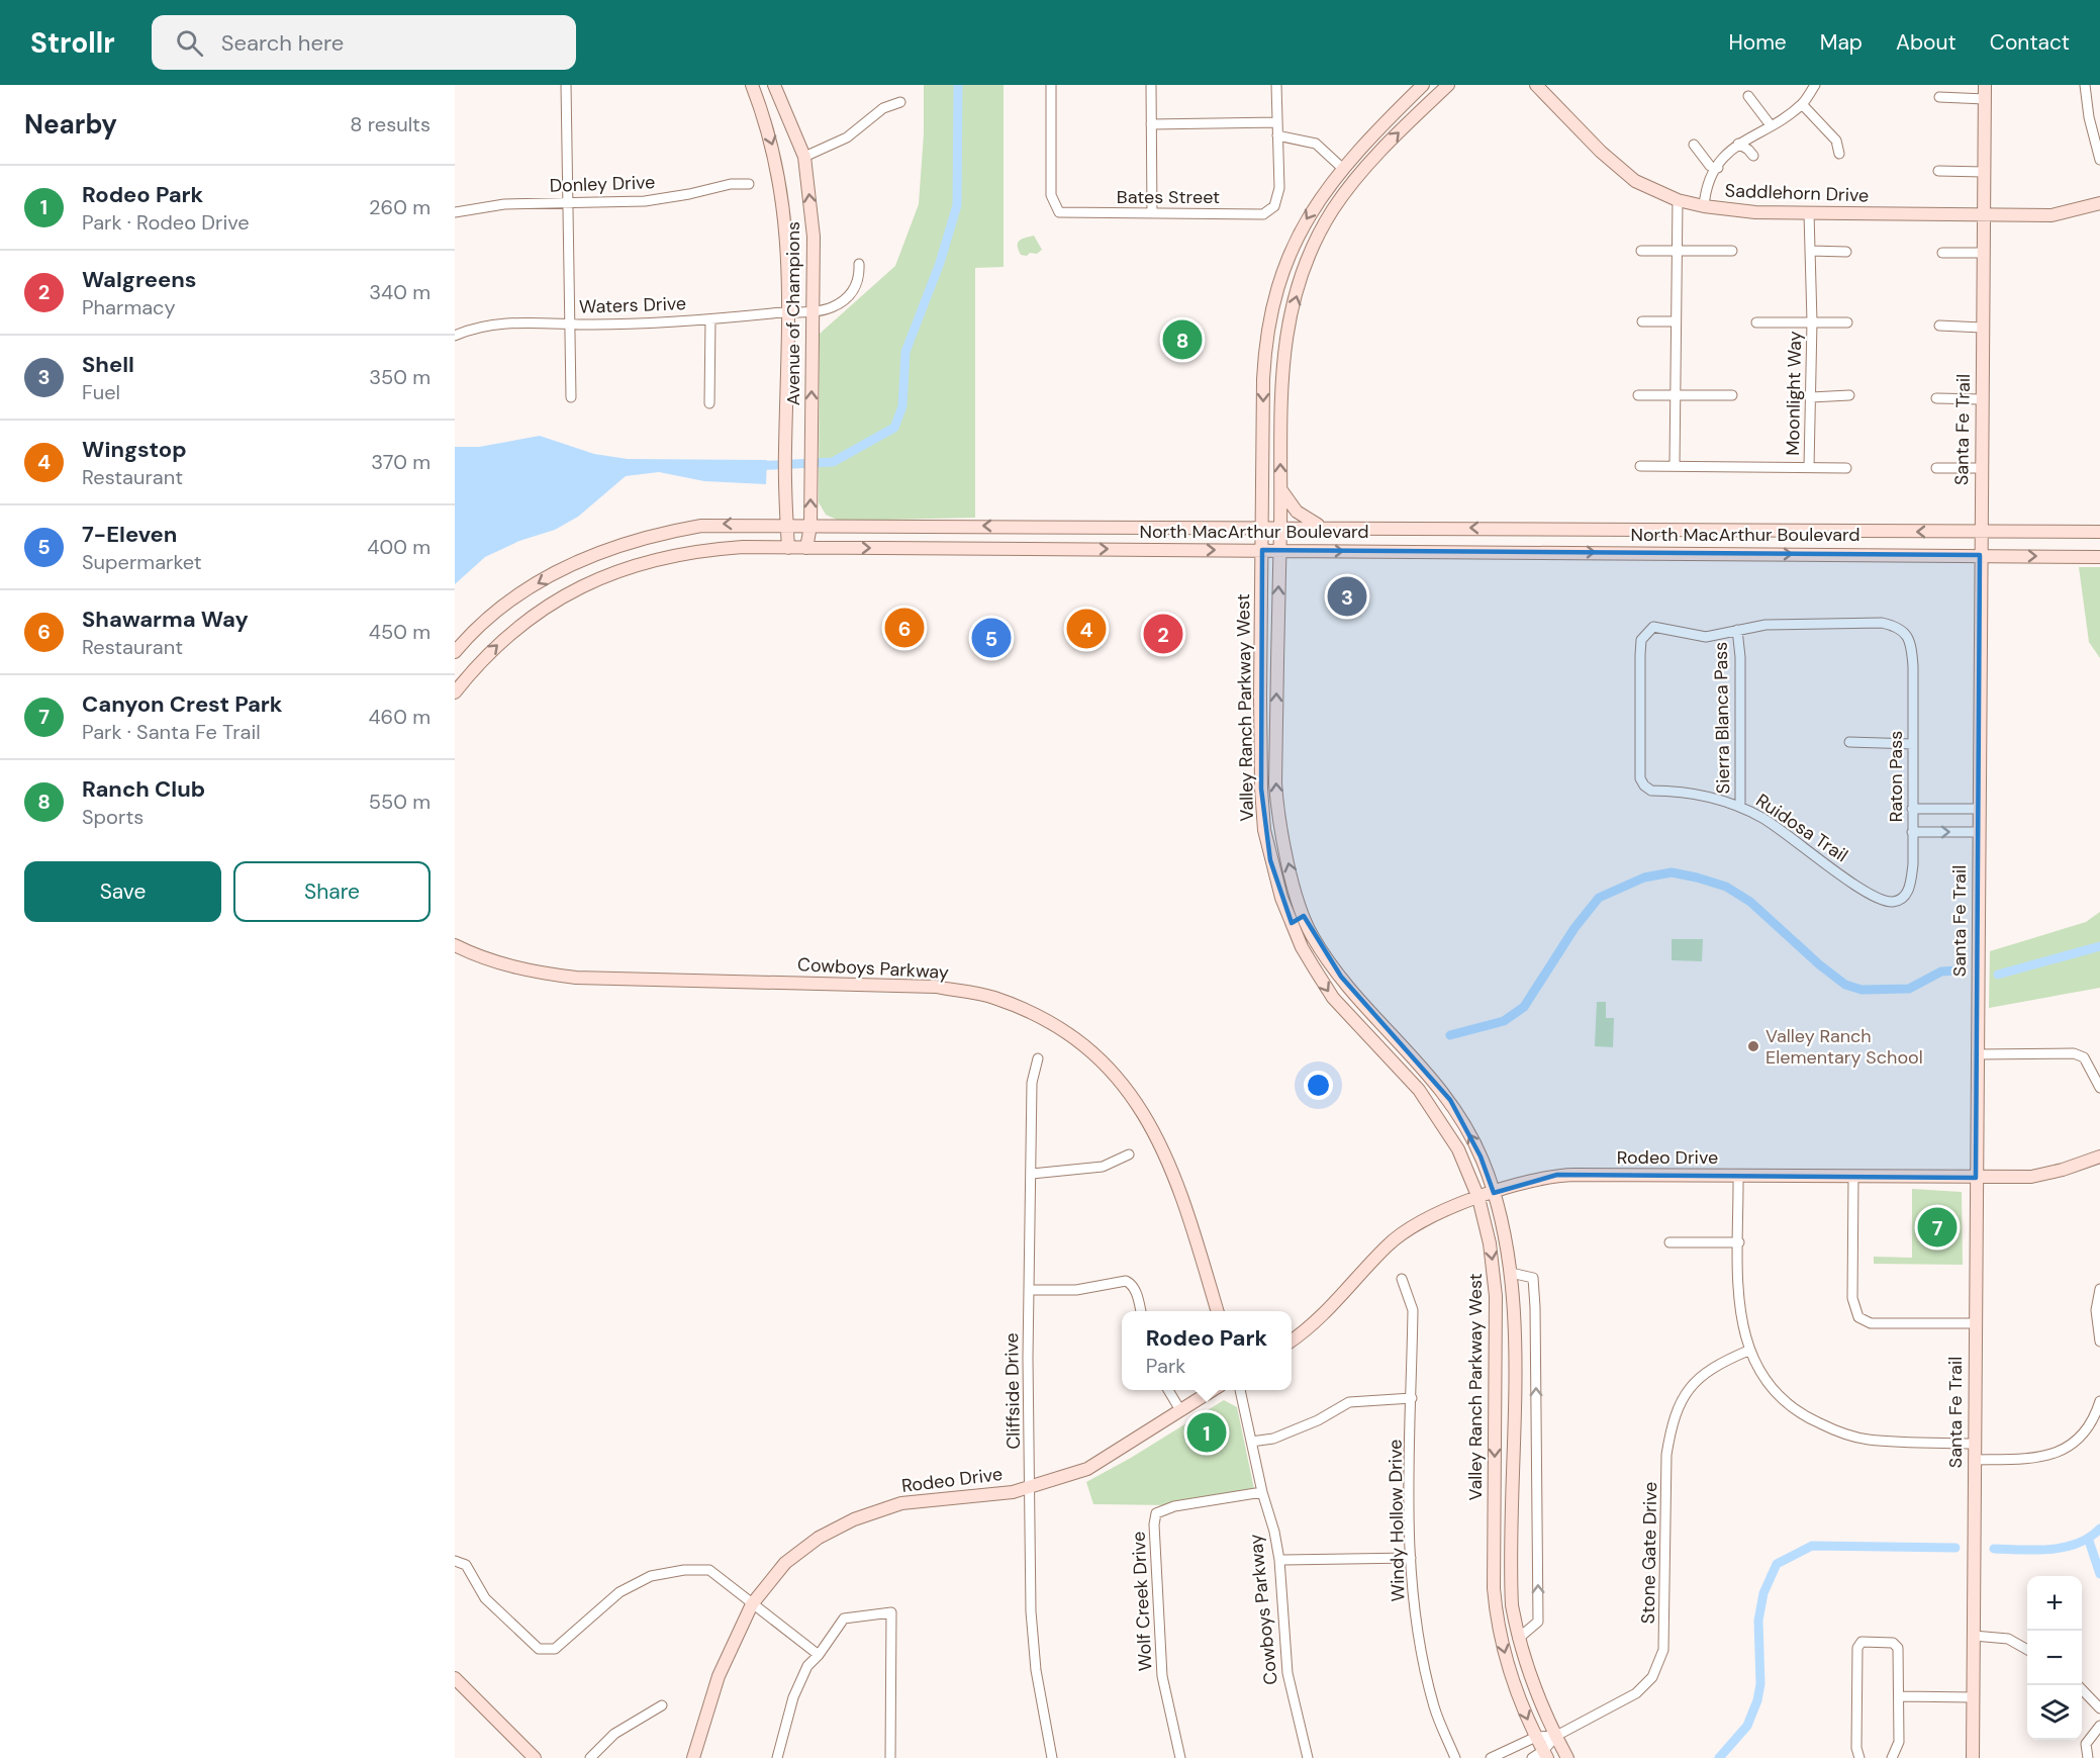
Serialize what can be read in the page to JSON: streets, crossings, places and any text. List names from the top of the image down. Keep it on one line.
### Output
{"streets":{"main road":["Saddlehorn Drive","Avenue of Champions","Santa Fe Trail","North MacArthur Boulevard","Valley Ranch Parkway West","Cowboys Parkway","Rodeo Drive"],"street":["Donley Drive","Bates Street","Waters Drive","Moonlight Way","Sierra Blanca Pass","Raton Pass","Ruidosa Trail","Cliffside Drive","Windy Hollow Drive","Stone Gate Drive","Wolf Creek Drive"]},"crossings":[["Saddlehorn Drive","Moonlight Way"],["Saddlehorn Drive","Santa Fe Trail"],["Waters Drive","Avenue of Champions"],["Avenue of Champions","North MacArthur Boulevard"],["Santa Fe Trail","North MacArthur Boulevard"],["Santa Fe Trail","Rodeo Drive"],["North MacArthur Boulevard","Valley Ranch Parkway West"],["Valley Ranch Parkway West","Rodeo Drive"],["Valley Ranch Parkway West","Stone Gate Drive"],["Sierra Blanca Pass","Raton Pass"],["Sierra Blanca Pass","Ruidosa Trail"],["Raton Pass","Ruidosa Trail"],["Cowboys Parkway","Wolf Creek Drive"],["Rodeo Drive","Cliffside Drive"]],"places":["Valley Ranch Elementary School"],"page":{"header":"Strollr","search":"Search here","nav":["Home","Map","About","Contact"],"heading":["Nearby","8 results"],"list":[{"mark":"1","name":"Rodeo Park","note":"Park · Rodeo Drive","value":"260 m"},{"mark":"2","name":"Walgreens","note":"Pharmacy","value":"340 m"},{"mark":"3","name":"Shell","note":"Fuel","value":"350 m"},{"mark":"4","name":"Wingstop","note":"Restaurant","value":"370 m"},{"mark":"5","name":"7-Eleven","note":"Supermarket","value":"400 m"},{"mark":"6","name":"Shawarma Way","note":"Restaurant","value":"450 m"},{"mark":"7","name":"Canyon Crest Park","note":"Park · Santa Fe Trail","value":"460 m"},{"mark":"8","name":"Ranch Club","note":"Sports","value":"550 m"}],"pins":["8","3","6","4","2","5","7","1"],"buttons":["Save","Share"],"popup":["Rodeo Park","Park"],"map_buttons":["+","−"]}}
